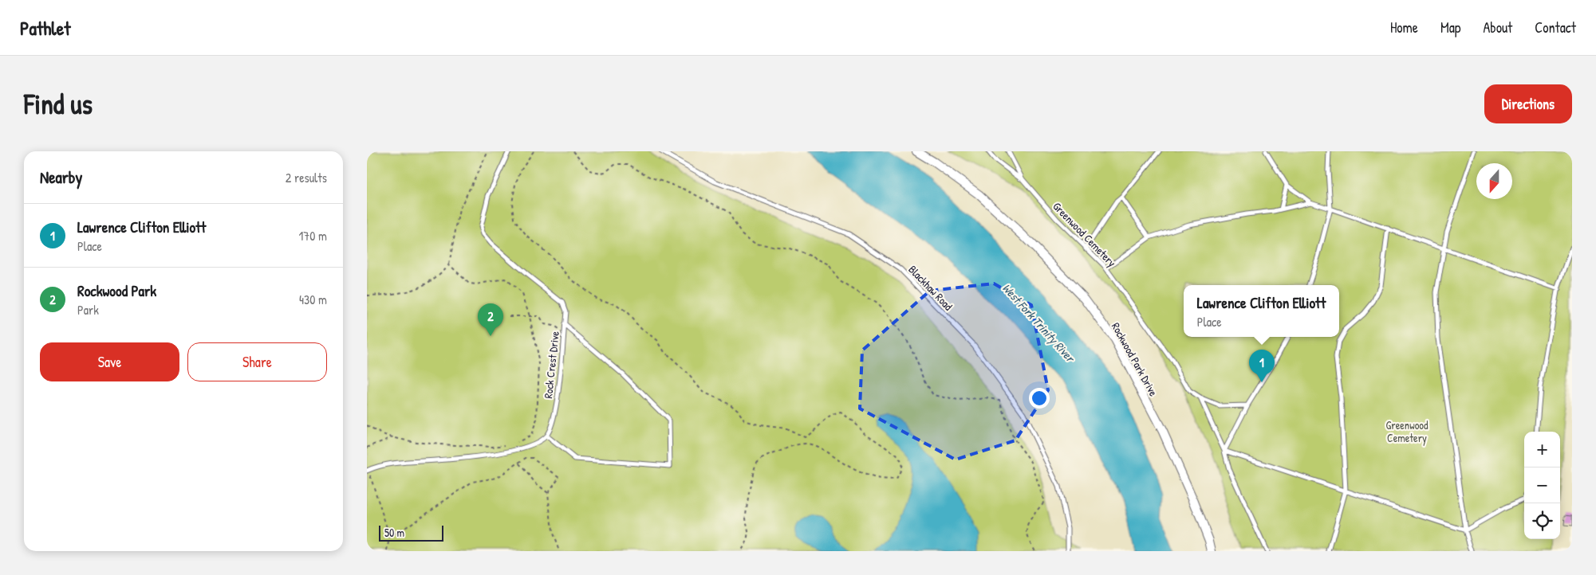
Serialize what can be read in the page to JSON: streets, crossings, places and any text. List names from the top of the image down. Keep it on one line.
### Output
{"streets":{"street":["Rockwood Park Drive"],"lane":["Greenwood Cemetery","Blackhaw Road","Rock Crest Drive"]},"water":["West Fork Trinity River"],"parks":["Greenwood Cemetery"],"scale_bar":"50 m","north":"bottom","page":{"header":"Pathlet","nav":["Home","Map","About","Contact"],"buttons":["Directions",["Save","Share"]],"title":"Find us","heading":["Nearby","2 results"],"list":[{"mark":"1","name":"Lawrence Clifton Elliott","note":"Place","value":"170 m"},{"mark":"2","name":"Rockwood Park","note":"Park","value":"430 m"}],"popup":["Lawrence Clifton Elliott","Place"],"pins":["2","1"],"map_buttons":["+","−"],"scale":"50 m"}}
